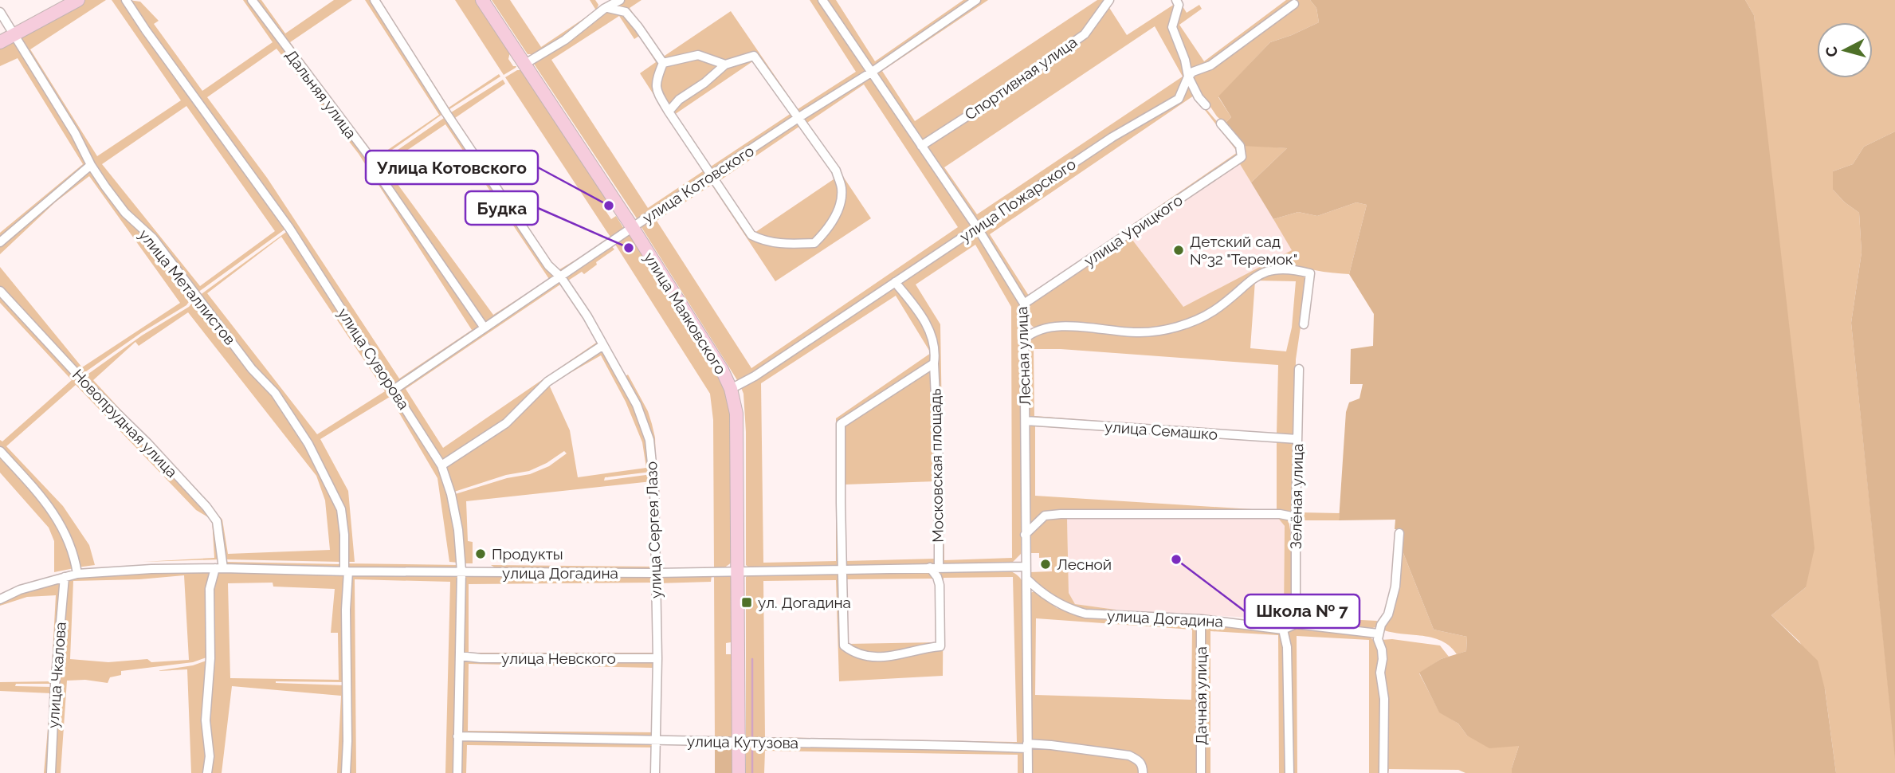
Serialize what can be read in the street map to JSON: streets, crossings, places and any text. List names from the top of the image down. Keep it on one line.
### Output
{"streets":{"main road":["улица Маяковского"],"street":["Спортивная улица","Дальняя улица","улица Котовского","улица Пожарского","улица Урицкого","улица Металлистов","Лесная улица","улица Суворова","Новопрудная улица","улица Семашко","Московская площадь","Зелёная улица","улица Сергея Лазо","улица Догадина","улица Невского","улица Чкалова","Дачная улица","улица Кутузова"]},"crossings":[["Спортивная улица","Лесная улица"],["Дальняя улица","улица Котовского"],["улица Котовского","улица Маяковского"],["улица Котовского","Лесная улица"],["улица Котовского","улица Суворова"],["улица Котовского","улица Сергея Лазо"],["улица Пожарского","улица Маяковского"],["улица Пожарского","Лесная улица"],["улица Пожарского","Московская площадь"],["улица Урицкого","Лесная улица"],["улица Металлистов","улица Догадина"],["улица Маяковского","улица Догадина"],["улица Маяковского","улица Кутузова"],["Лесная улица","улица Семашко"],["Лесная улица","улица Догадина"],["Лесная улица","улица Кутузова"],["улица Суворова","улица Догадина"],["улица Суворова","улица Невского"],["улица Суворова","улица Кутузова"],["Новопрудная улица","улица Догадина"],["улица Семашко","Зелёная улица"],["Московская площадь","улица Догадина"],["улица Сергея Лазо","улица Догадина"],["улица Сергея Лазо","улица Невского"],["улица Сергея Лазо","улица Кутузова"],["улица Догадина","улица Чкалова"],["улица Догадина","Дачная улица"]],"places":{"other":["Улица Котовского","Будка","Детский сад №32 \"Теремок\"","Продукты","Школа № 7","Лесной"],"transit":["ул. Догадина"]},"north":"left"}
